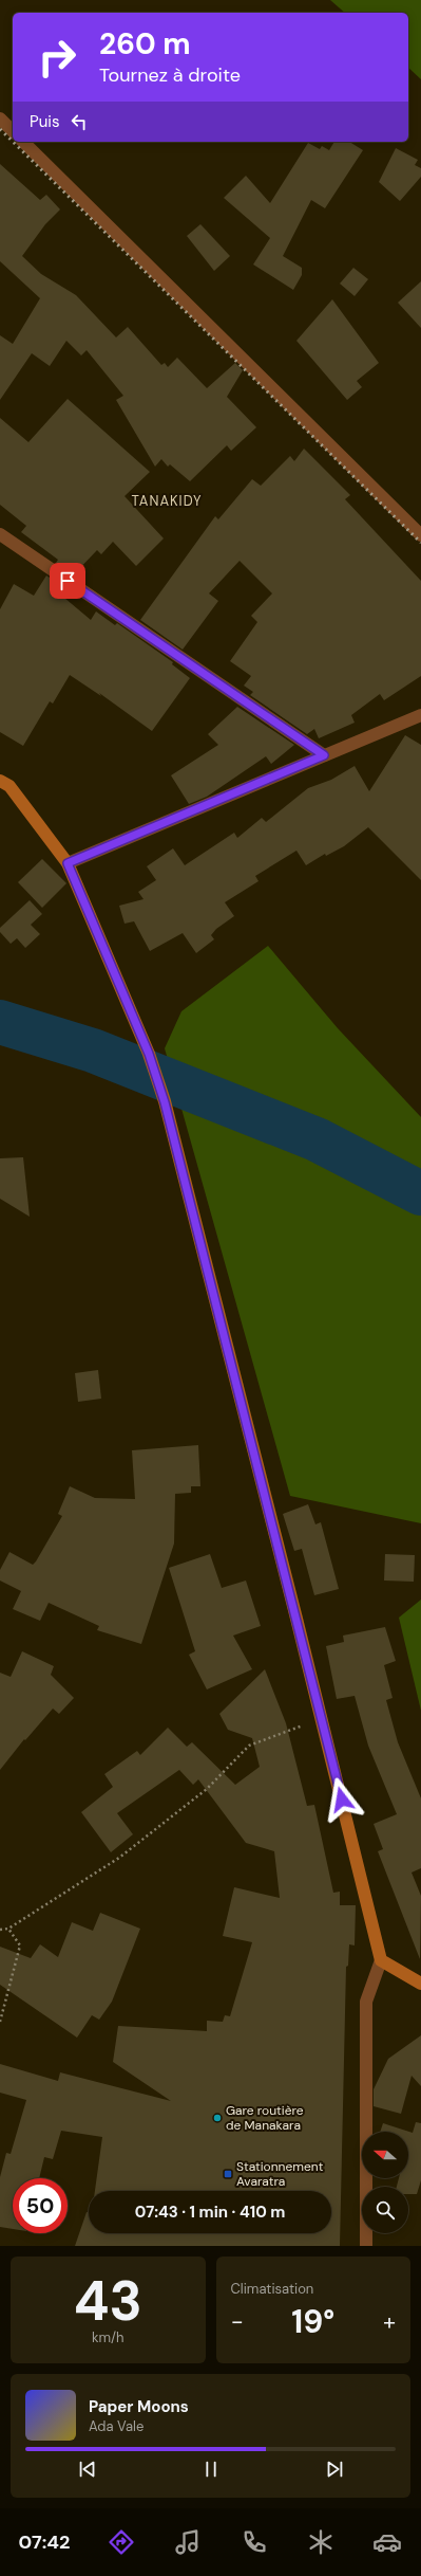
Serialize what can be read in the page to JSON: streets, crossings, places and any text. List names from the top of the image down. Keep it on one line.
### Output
{"districts":["TANAKIDY"],"places":{"other":["Gare routière de Manakara"],"transit":["Stationnement Avaratra"]},"north":"left","page":{"turn":["260 m","Tournez à droite"],"then":"Puis","limit":"50","trip":"07:43 · 1 min · 410 m","tile":[["43","km/h"],"Climatisation"],"heat":["−","19°","+"],"song":["Paper Moons","Ada Vale"],"tabs":"07:42"}}
